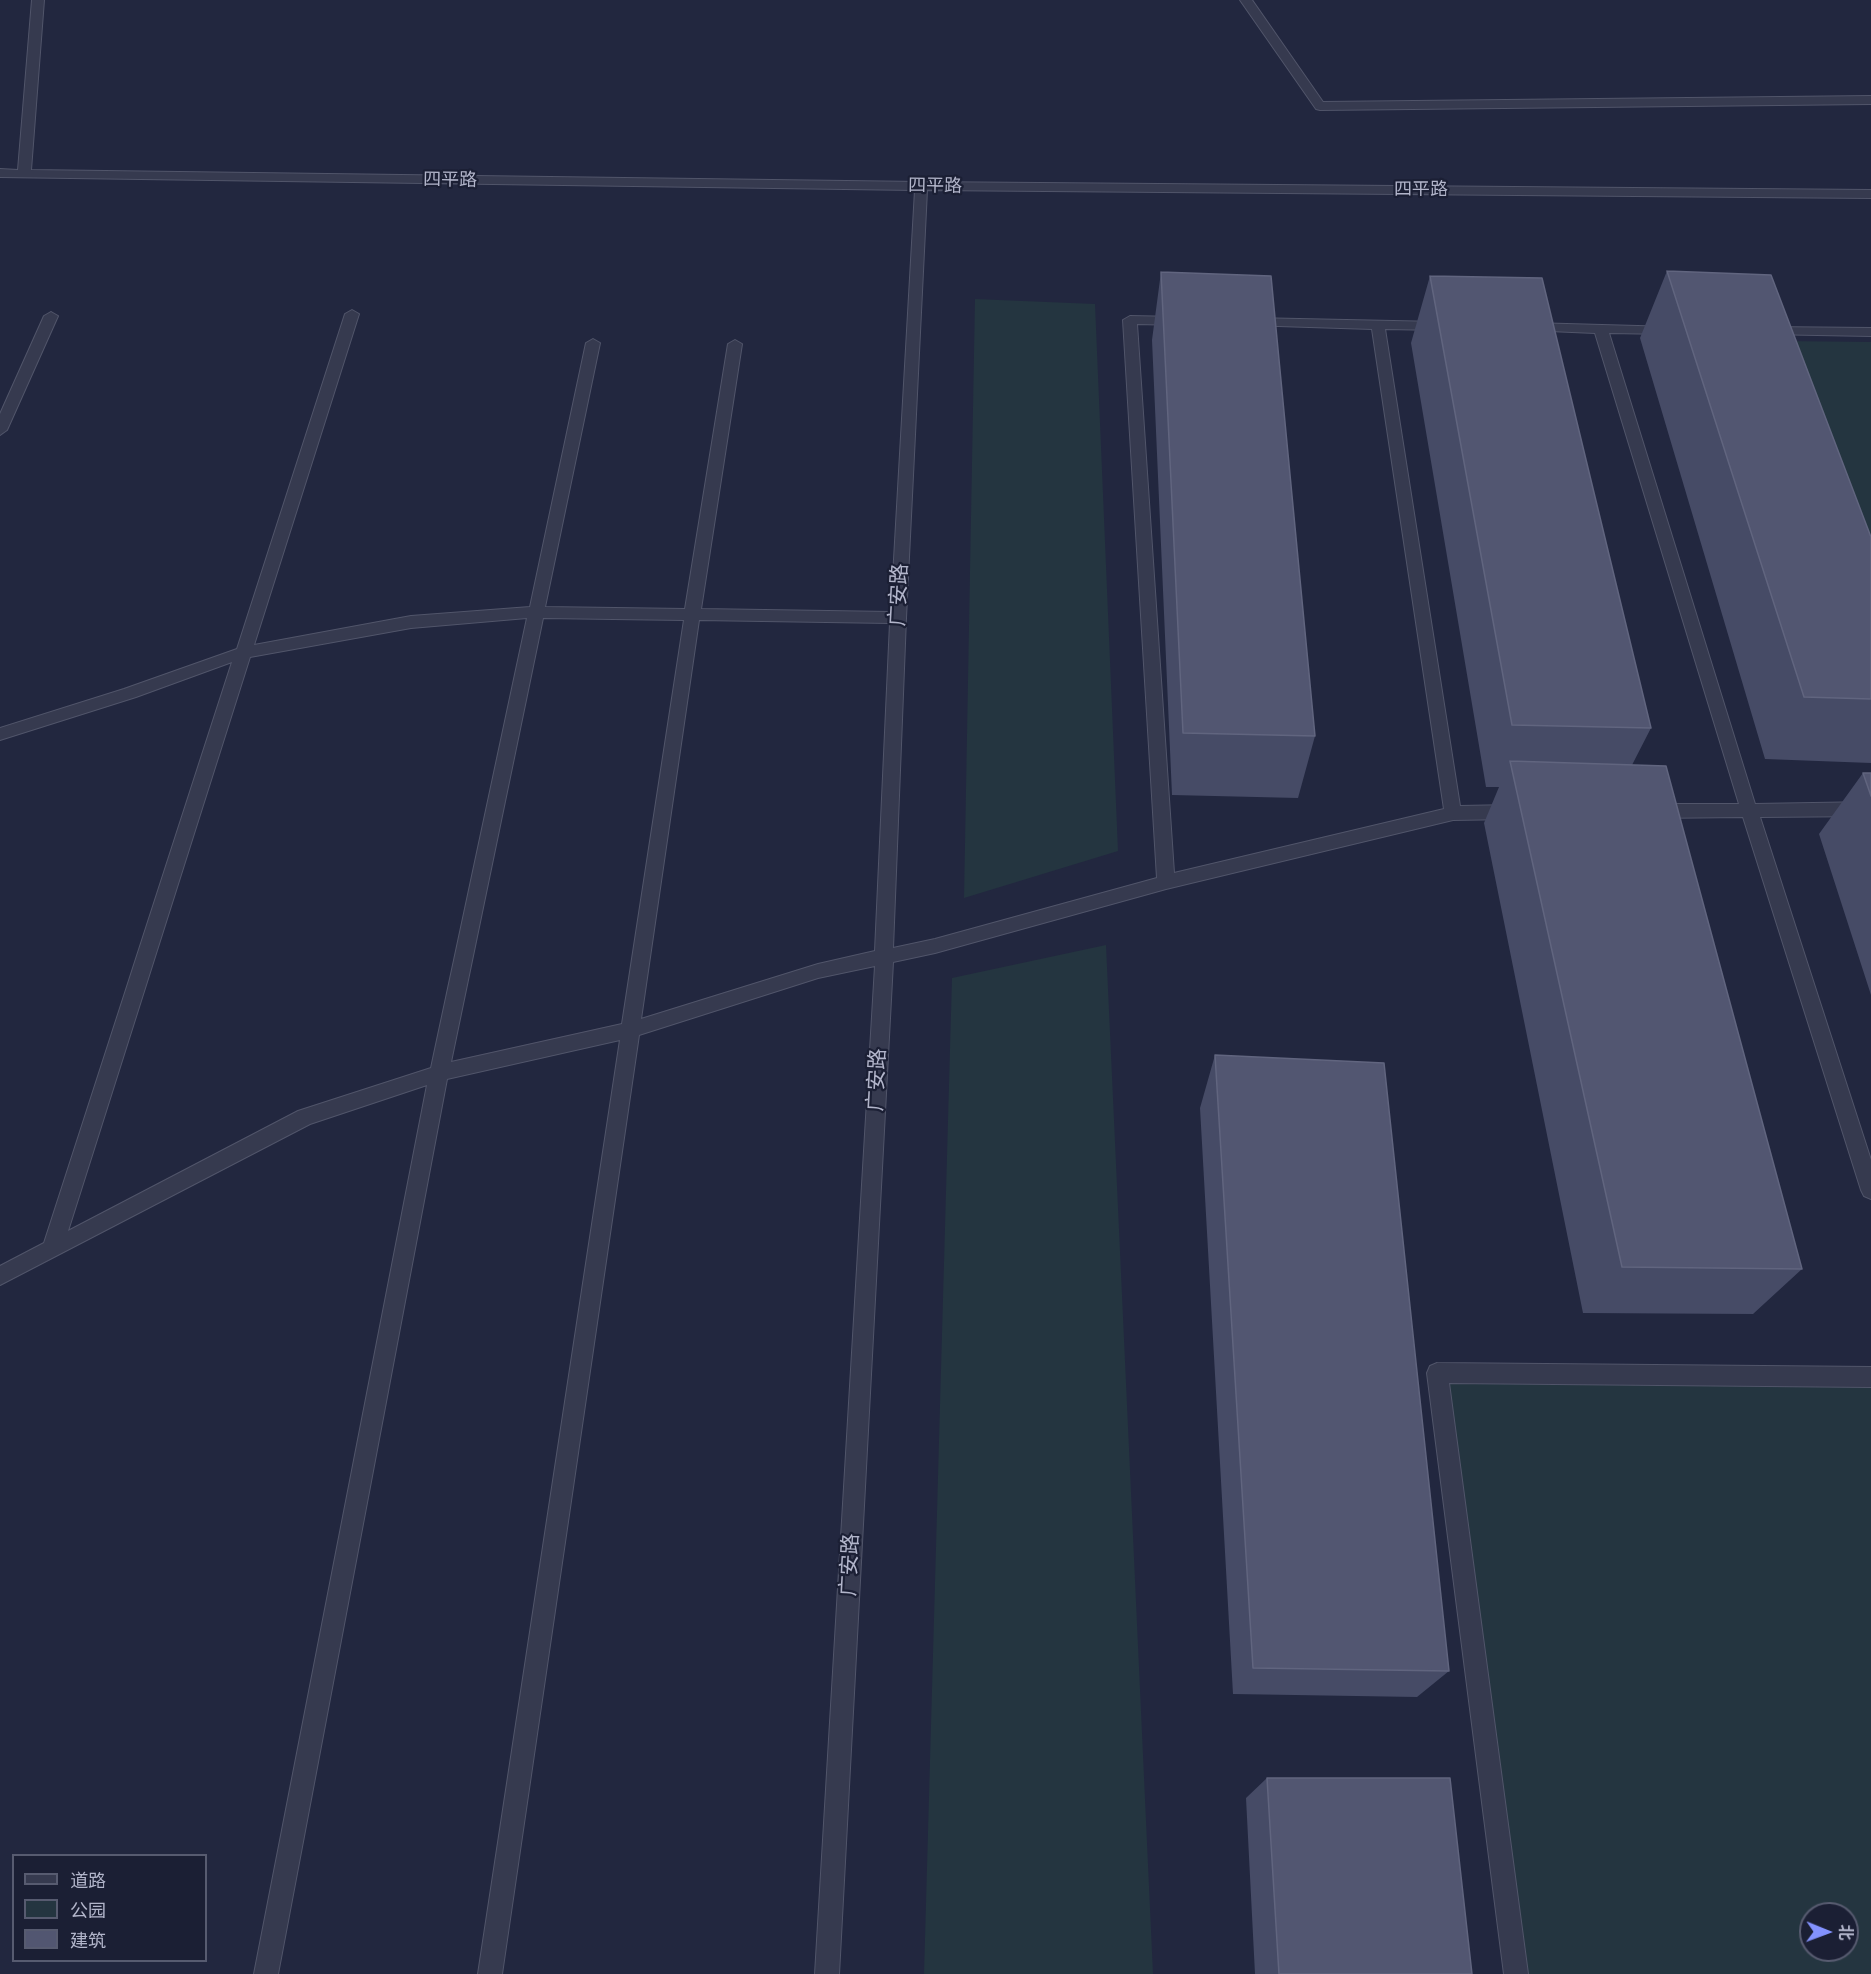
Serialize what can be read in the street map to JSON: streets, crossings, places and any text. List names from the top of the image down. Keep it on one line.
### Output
{"streets":{"street":["四平路","广安路"]},"crossings":[["四平路","广安路"]],"legend":["道路","公园","建筑"],"north":"right"}
